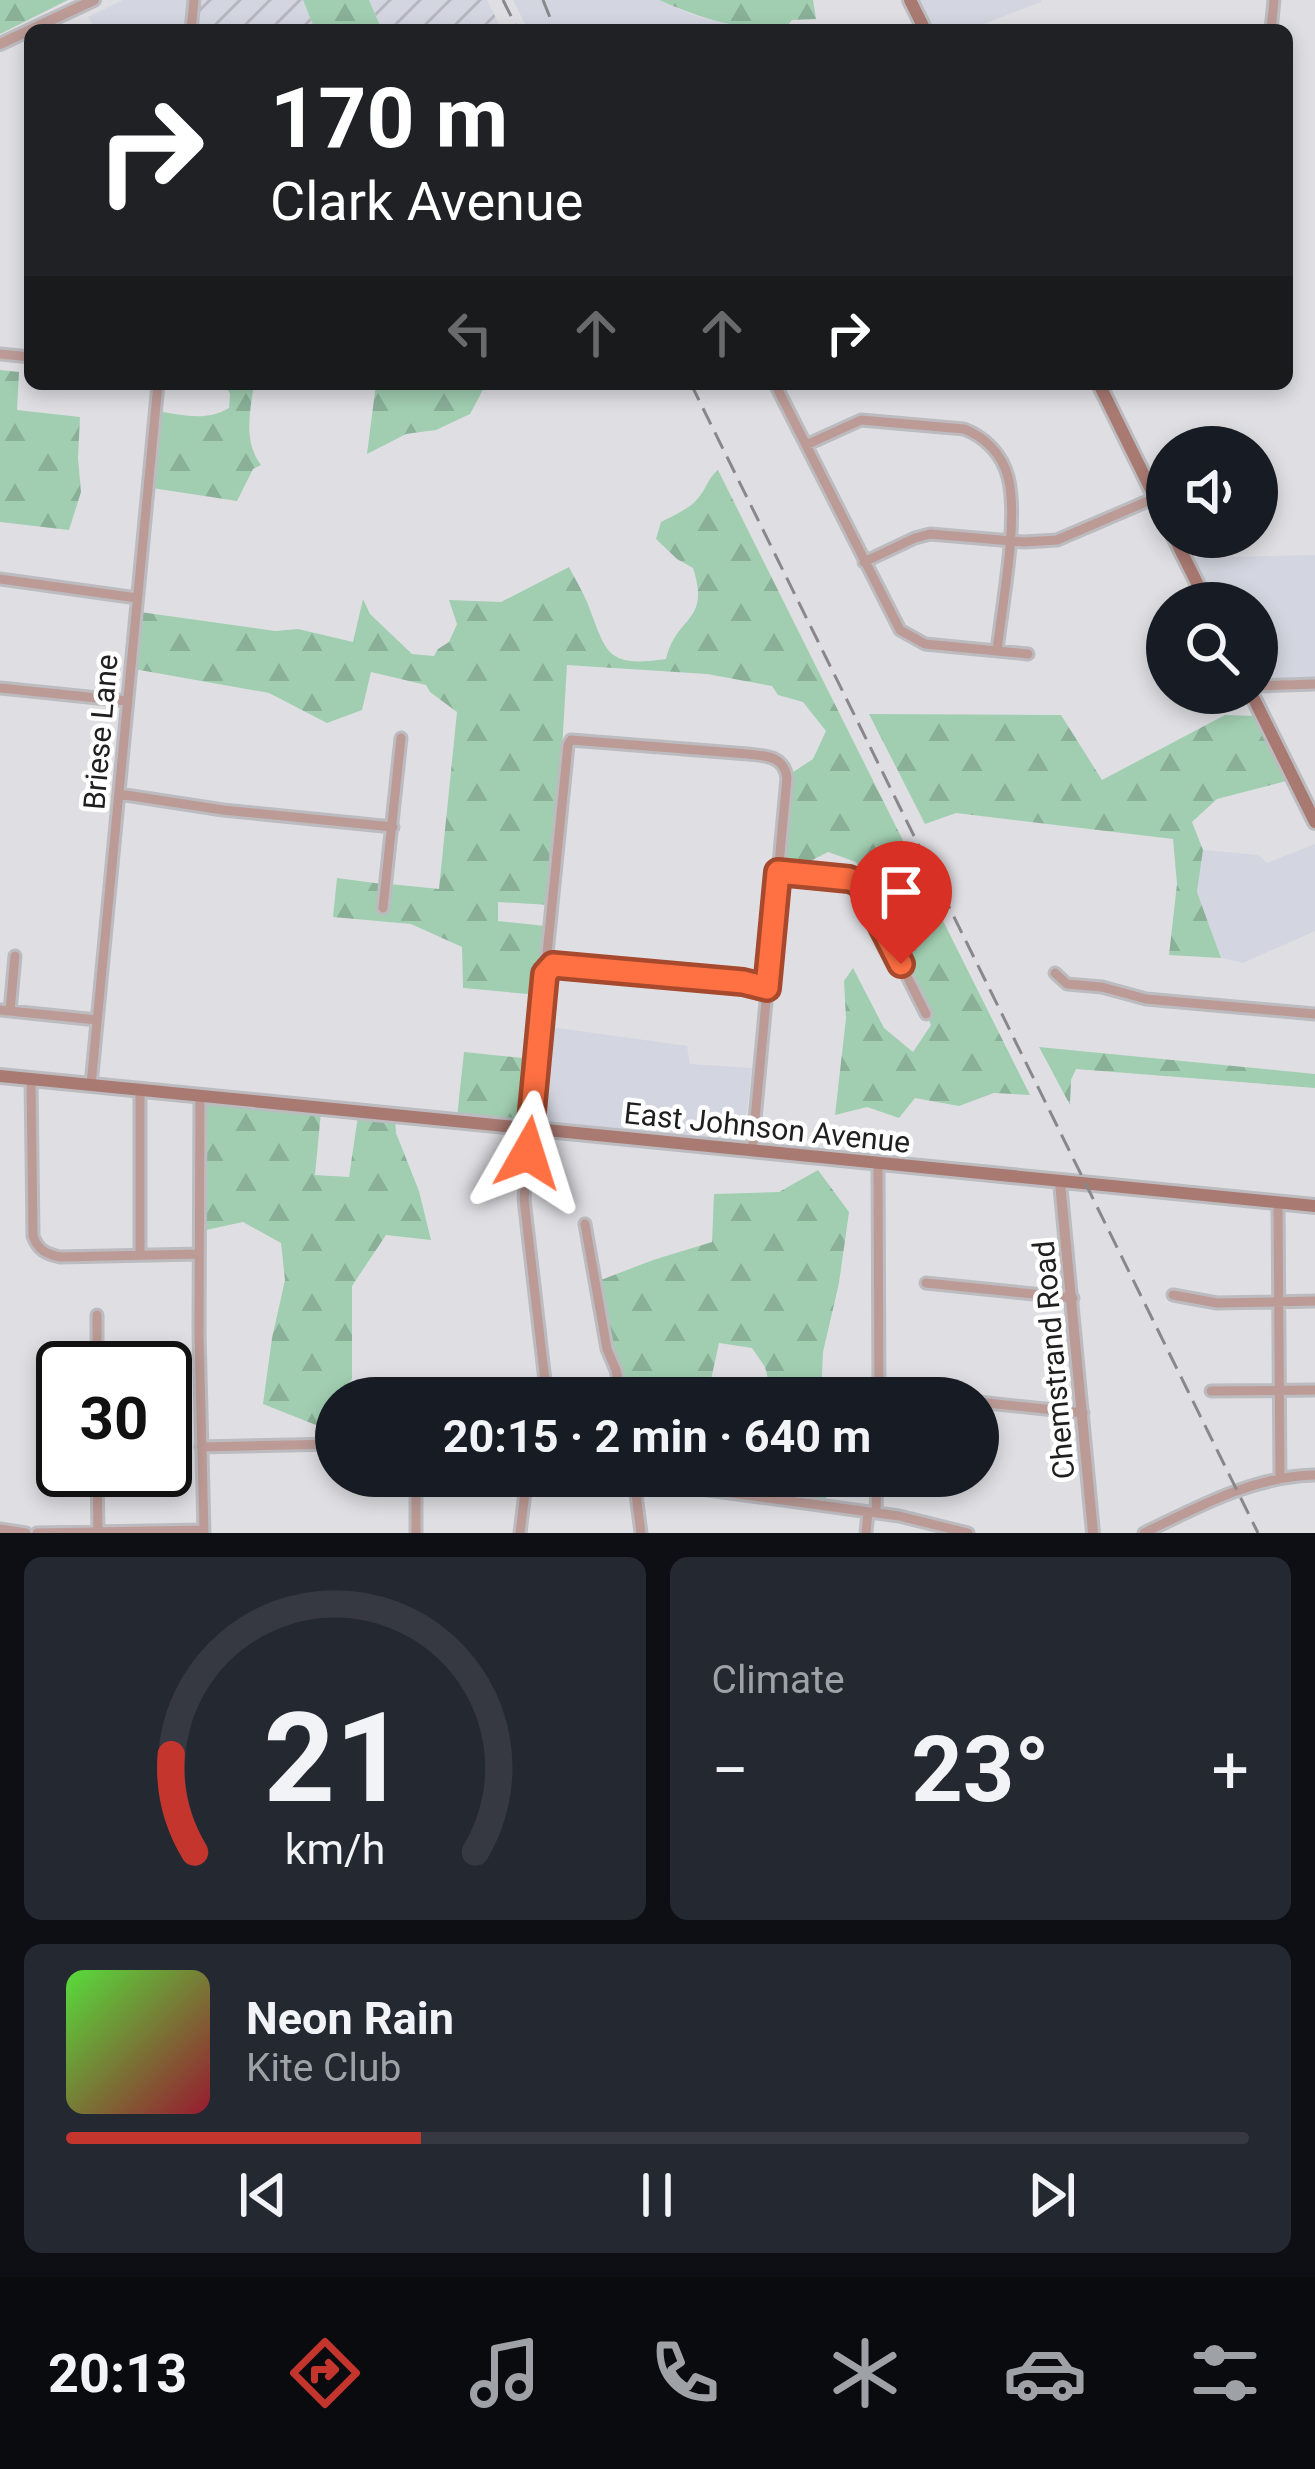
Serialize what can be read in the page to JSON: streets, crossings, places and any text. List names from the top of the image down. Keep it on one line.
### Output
{"streets":{"main road":["East Johnson Avenue"],"street":["Briese Lane","Chemstrand Road"]},"crossings":[["Briese Lane","East Johnson Avenue"],["East Johnson Avenue","Chemstrand Road"]],"page":{"turn":["170 m","Clark Avenue"],"limit":"30","trip":"20:15 · 2 min · 640 m","tile":"Climate","heat":["−","23°","+"],"song":["Neon Rain","Kite Club"],"tabs":"20:13","gauge":["21","km/h"]}}
